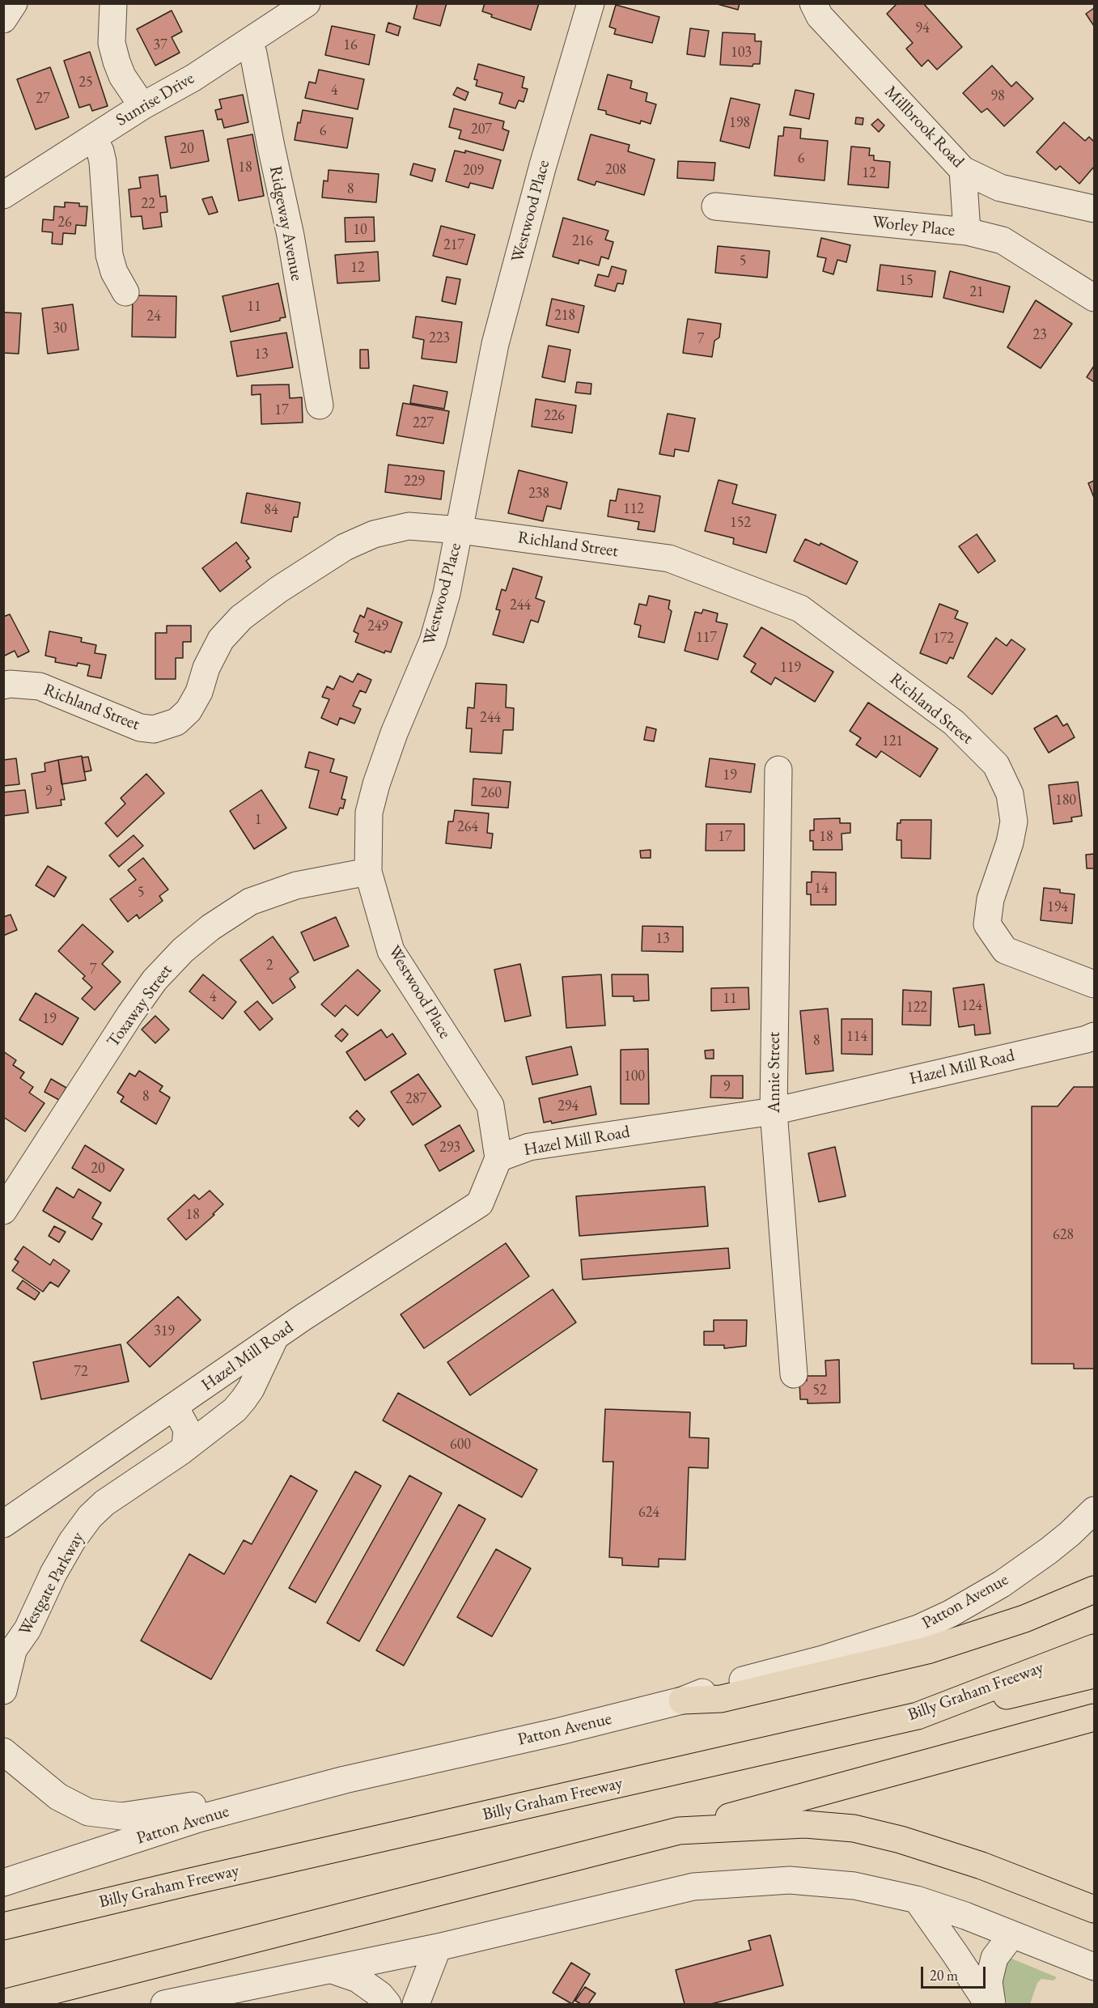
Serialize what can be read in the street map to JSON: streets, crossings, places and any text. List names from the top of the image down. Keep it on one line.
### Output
{"streets":{"highway":["Billy Graham Freeway"],"street":["Sunrise Drive","Millbrook Road","Westwood Place","Ridgeway Avenue","Worley Place","Richland Street","Toxaway Street","Hazel Mill Road","Annie Street","Westgate Parkway","Patton Avenue"]},"crossings":[["Sunrise Drive","Ridgeway Avenue"],["Westwood Place","Richland Street"],["Westwood Place","Toxaway Street"],["Westwood Place","Hazel Mill Road"],["Hazel Mill Road","Annie Street"],["Hazel Mill Road","Westgate Parkway"]],"house_numbers":["94","37","16","103","25","4","98","27","198","207","6","20","6","18","208","209","12","8","22","26","10","216","217","5","12","15","21","11","218","24","30","23","223","7","13","17","226","227","229","238","112","84","152","244","249","117","172","119","244","121","19","9","260","180","1","264","17","18","14","5","194","13","2","7","4","11","124","122","19","114","8","100","9","8","287","294","293","20","18","628","319","72","52","600","624"],"scale_bar":"20 m"}
